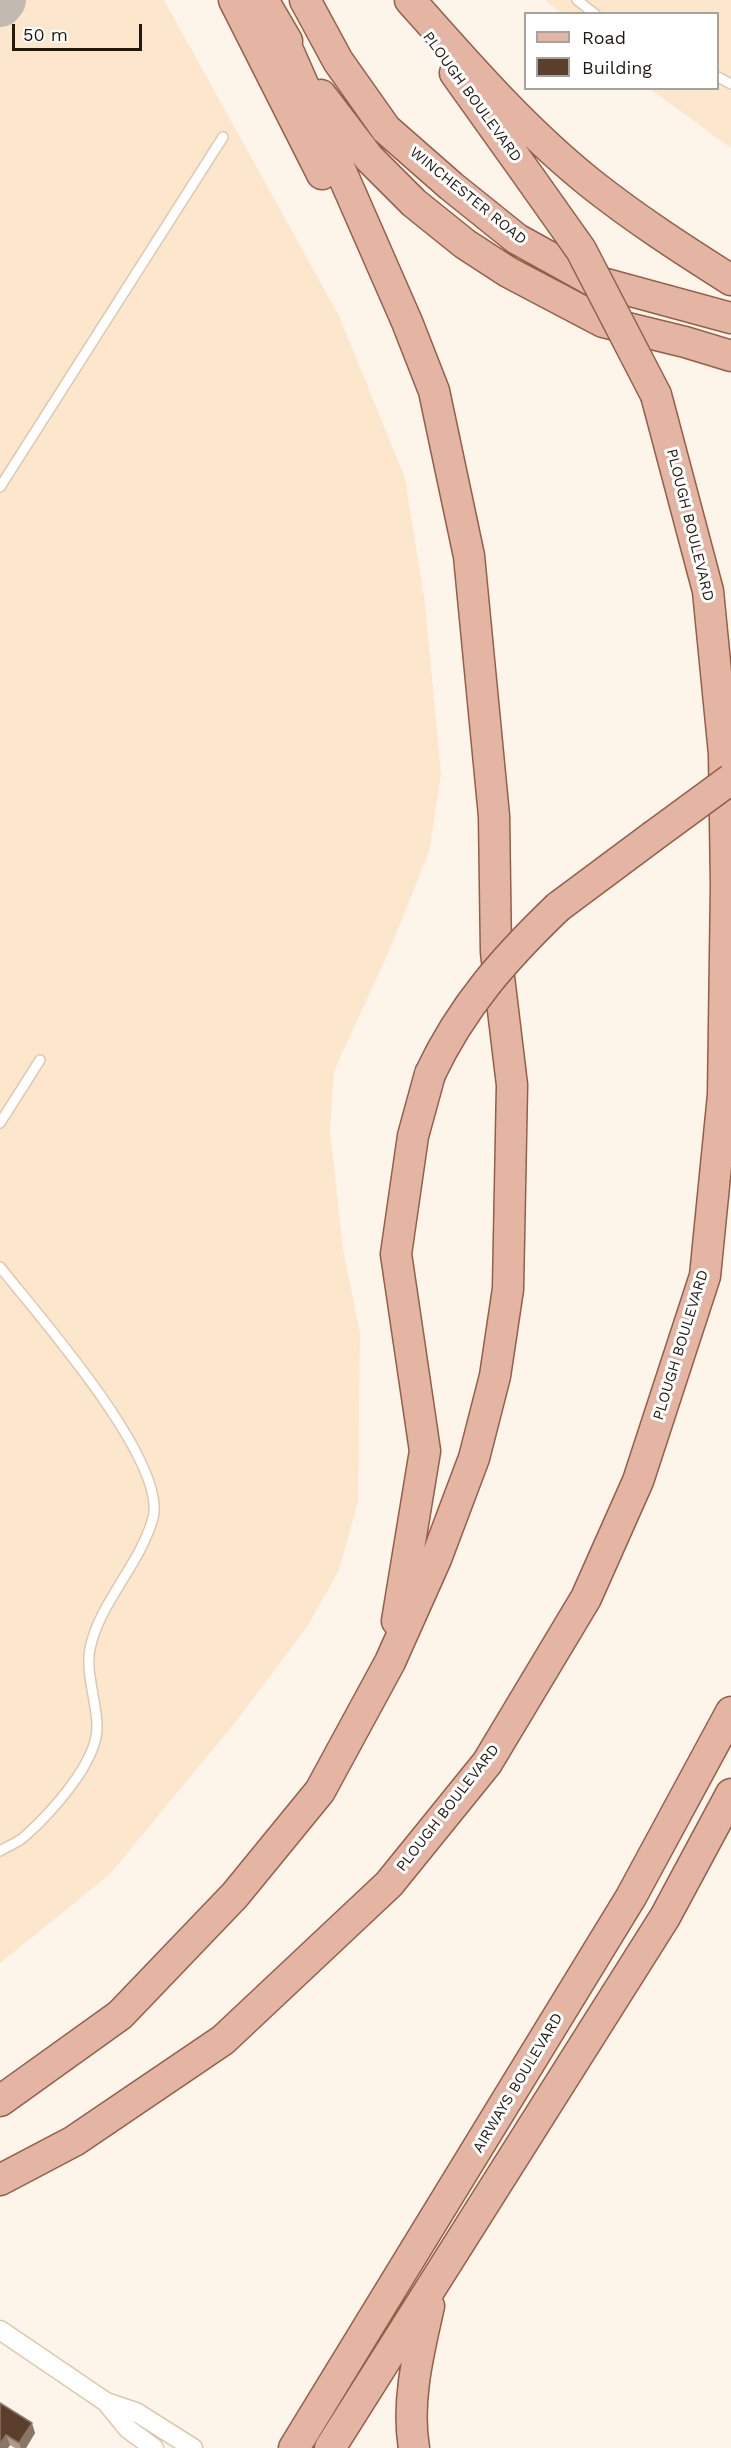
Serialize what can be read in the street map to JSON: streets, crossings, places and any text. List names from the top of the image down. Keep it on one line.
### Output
{"streets":{"main road":["PLOUGH BOULEVARD","WINCHESTER ROAD","AIRWAYS BOULEVARD"]},"legend":["Road","Building"],"scale_bar":"50 m"}
